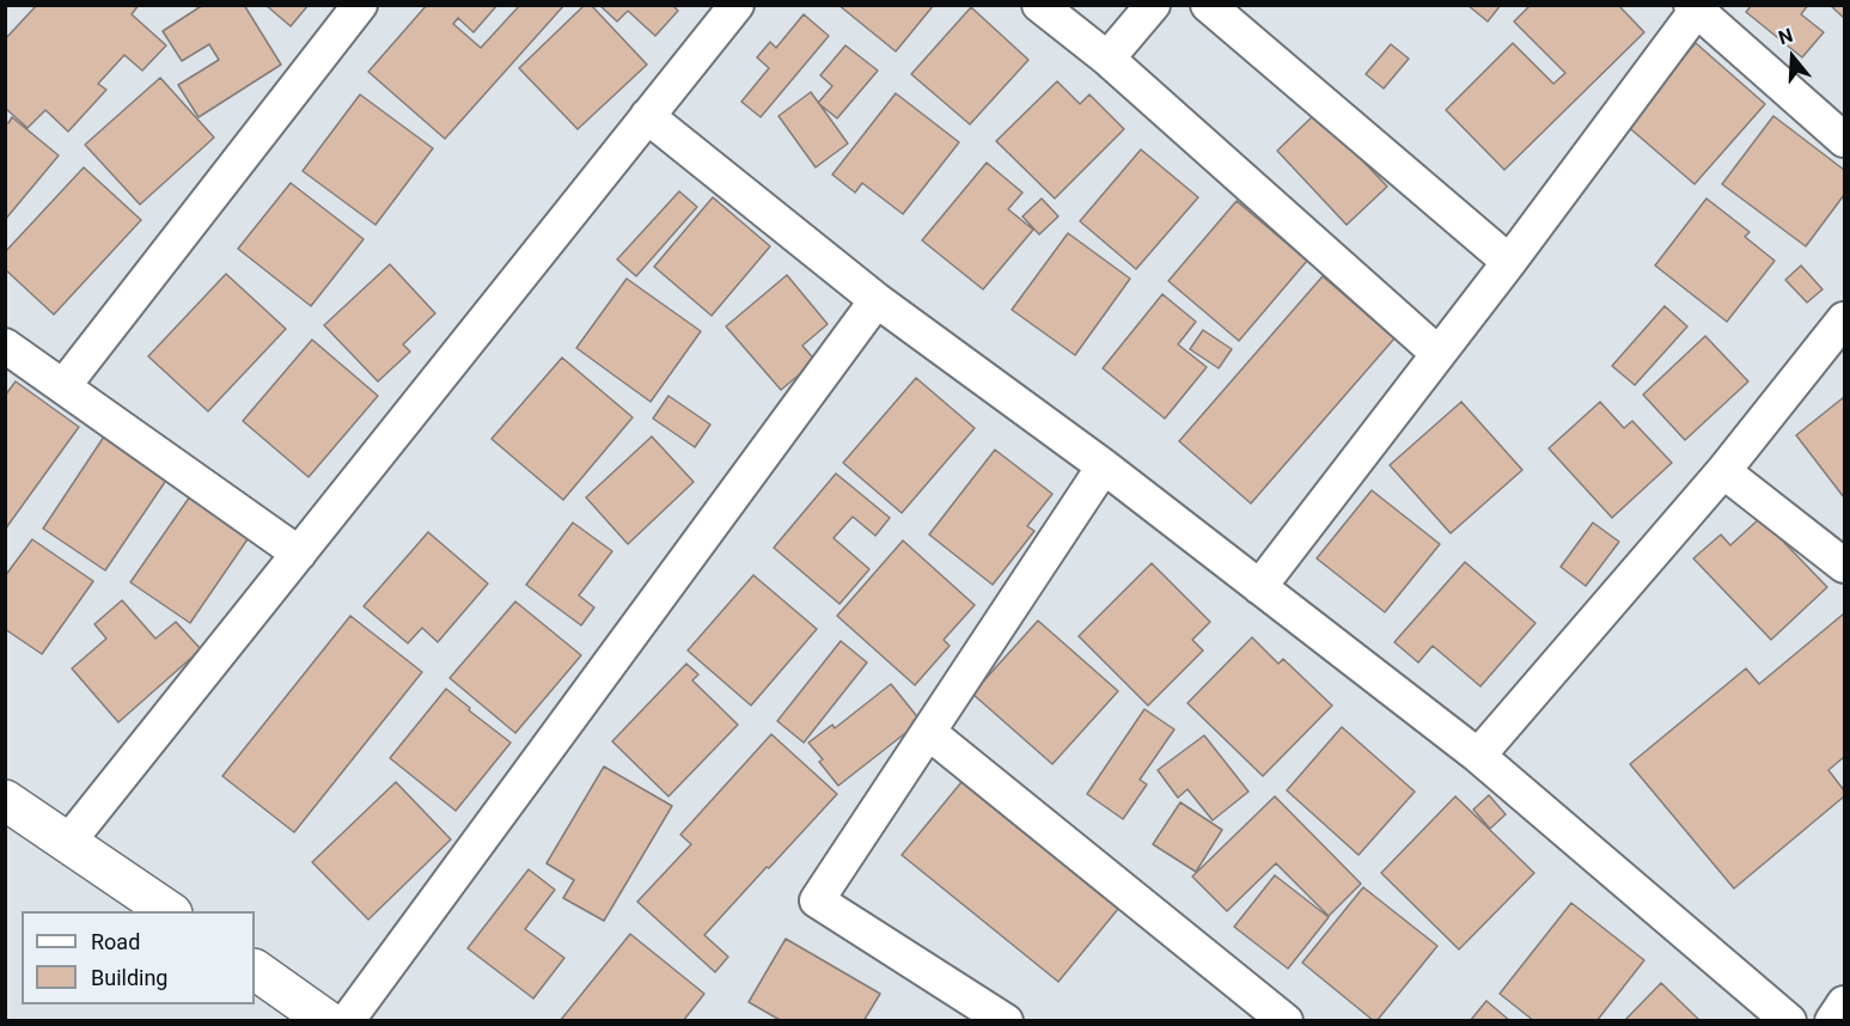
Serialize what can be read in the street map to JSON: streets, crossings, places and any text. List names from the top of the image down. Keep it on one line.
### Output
{"legend":["Road","Building"],"north":"top"}
